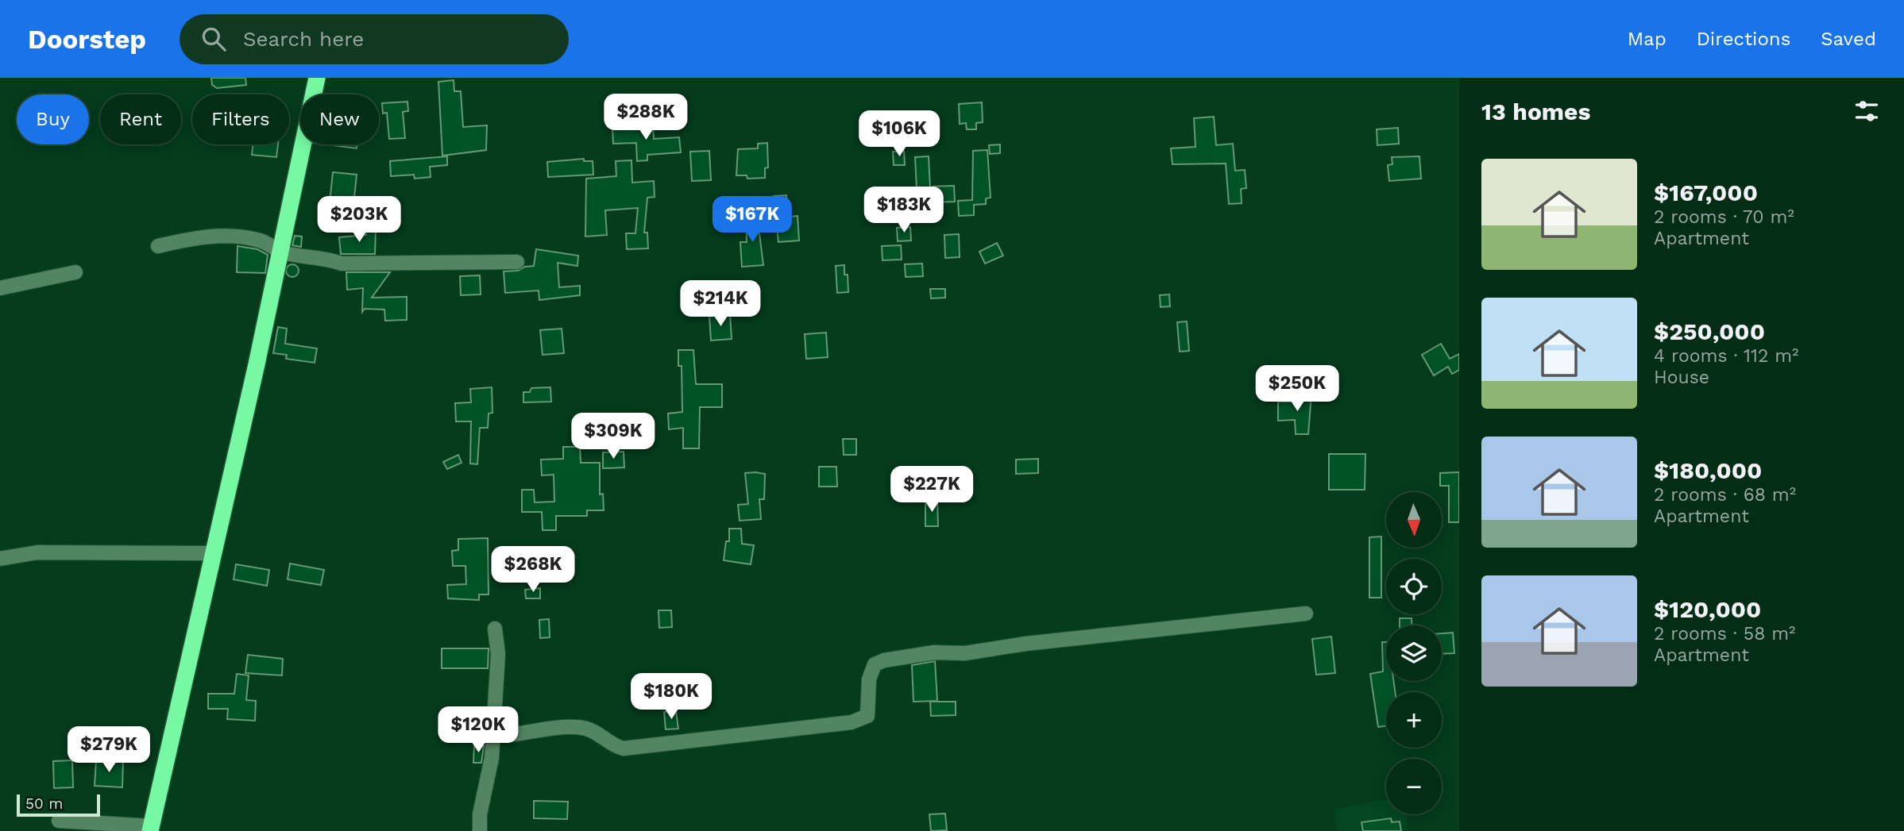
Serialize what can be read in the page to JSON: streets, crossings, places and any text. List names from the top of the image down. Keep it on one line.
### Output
{"scale_bar":"50 m","north":"bottom","page":{"header":"Doorstep","search":"Search here","nav":["Map","Directions","Saved"],"heading":"13 homes","price":["$288K","$106K","$183K","$203K","$167K","$214K","$250K","$309K","$227K","$268K","$180K","$120K","$279K"],"chip":["Buy","Rent","Filters","New"],"list":[{"name":"$167,000","note":"2 rooms · 70 m² · Apartment"},{"name":"$250,000","note":"4 rooms · 112 m² · House"},{"name":"$180,000","note":"2 rooms · 68 m² · Apartment"},{"name":"$120,000","note":"2 rooms · 58 m² · Apartment"}],"map_buttons":["+","−"],"scale":"50 m"}}
